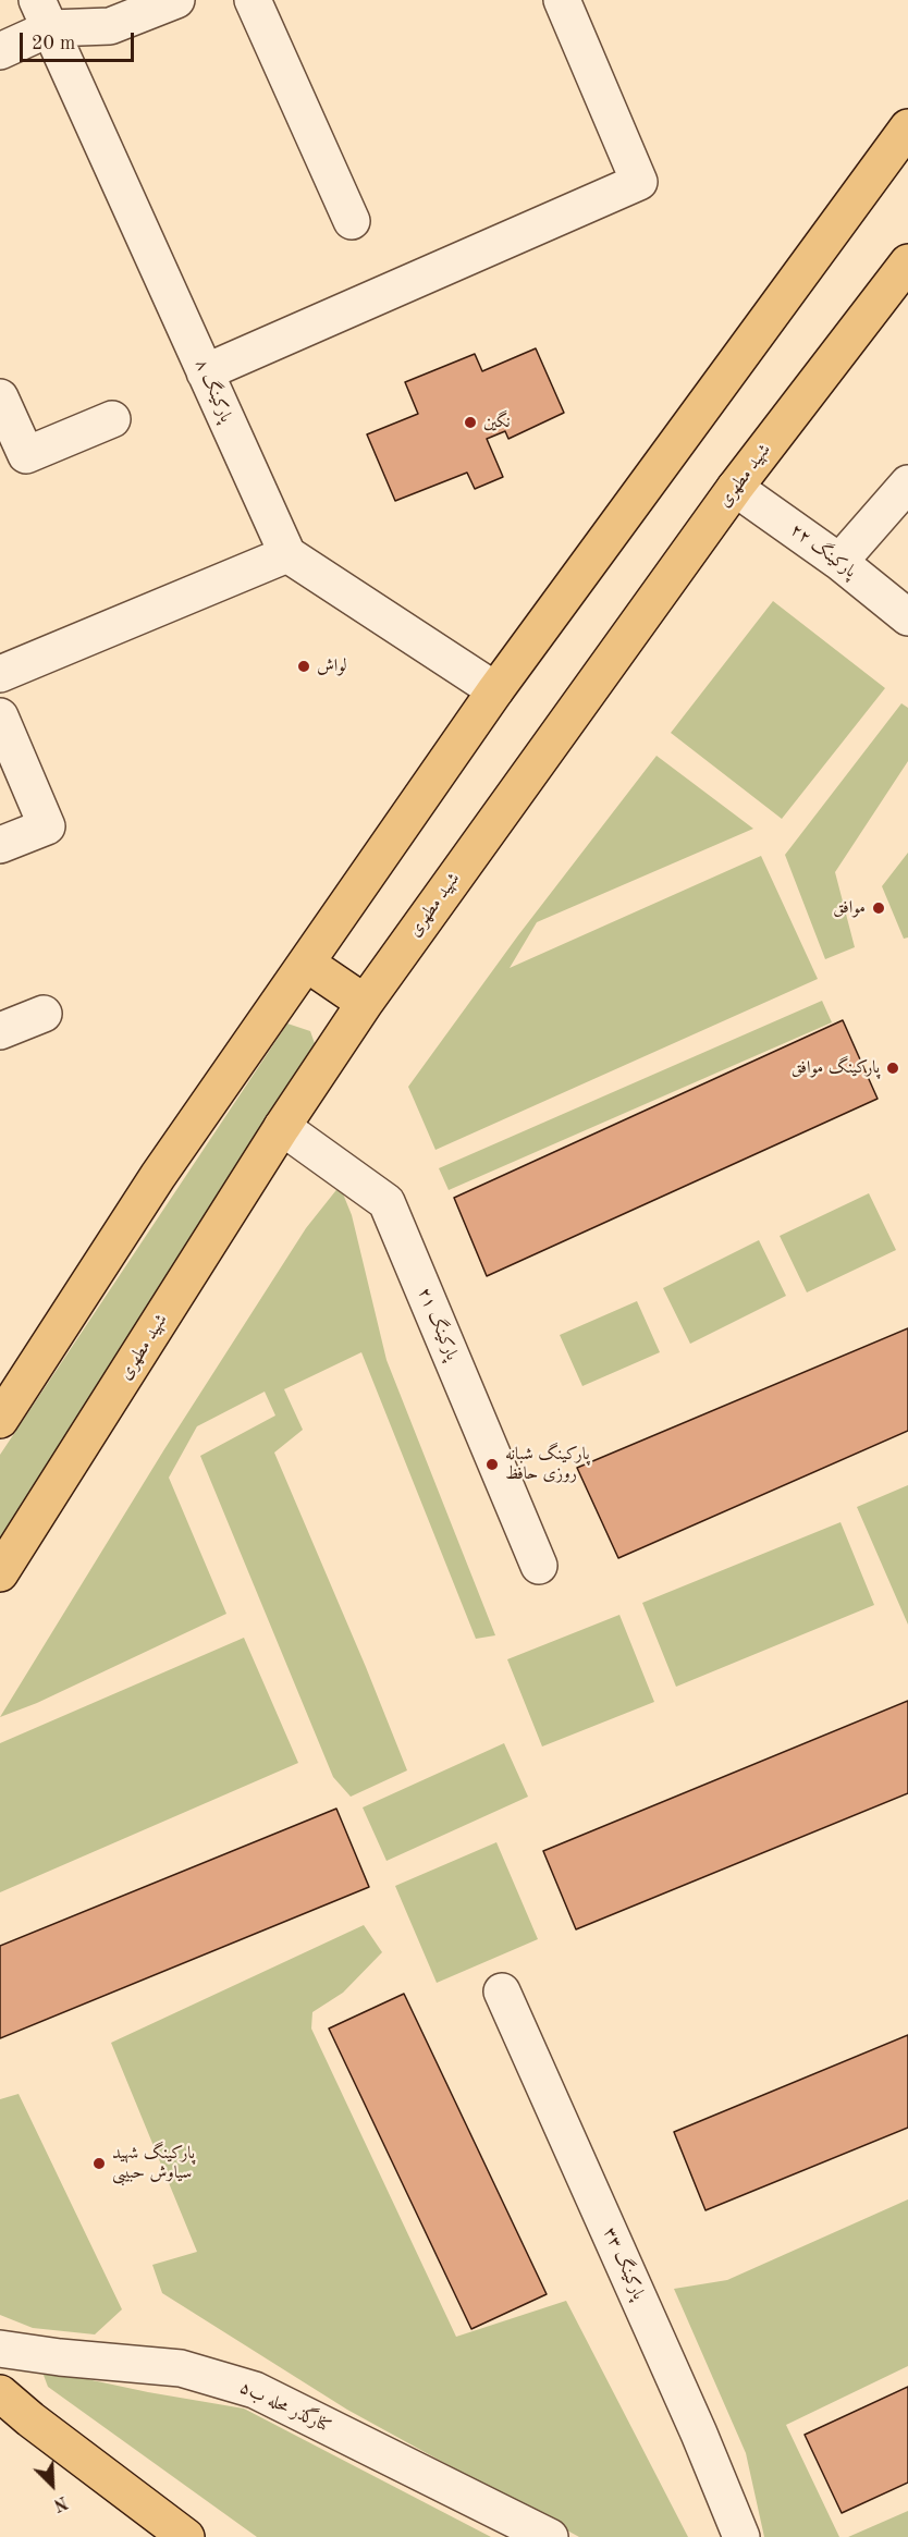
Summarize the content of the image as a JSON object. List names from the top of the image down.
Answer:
{
  "streets": {
    "main road": ["شهید مطهری"],
    "street": [
      "پارکینگ ۸",
      "پارکینگ ۲۲",
      "پارکینگ ۲۱",
      "پارکینگ ۳۳",
      "کنارگذر محله ب۵"
    ]
  },
  "crossings": [
    ["شهید مطهری", "پارکینگ ۲۲"],
    ["شهید مطهری", "پارکینگ ۲۱"]
  ],
  "places": [
    "نگین",
    "لواش",
    "موافق",
    "پارکینگ موافق",
    "پارکینگ شبانه روزی حافظ",
    "پارکینگ شهید سیاوش حبیبی"
  ],
  "scale_bar": "20 m",
  "north": "bottom right"
}
